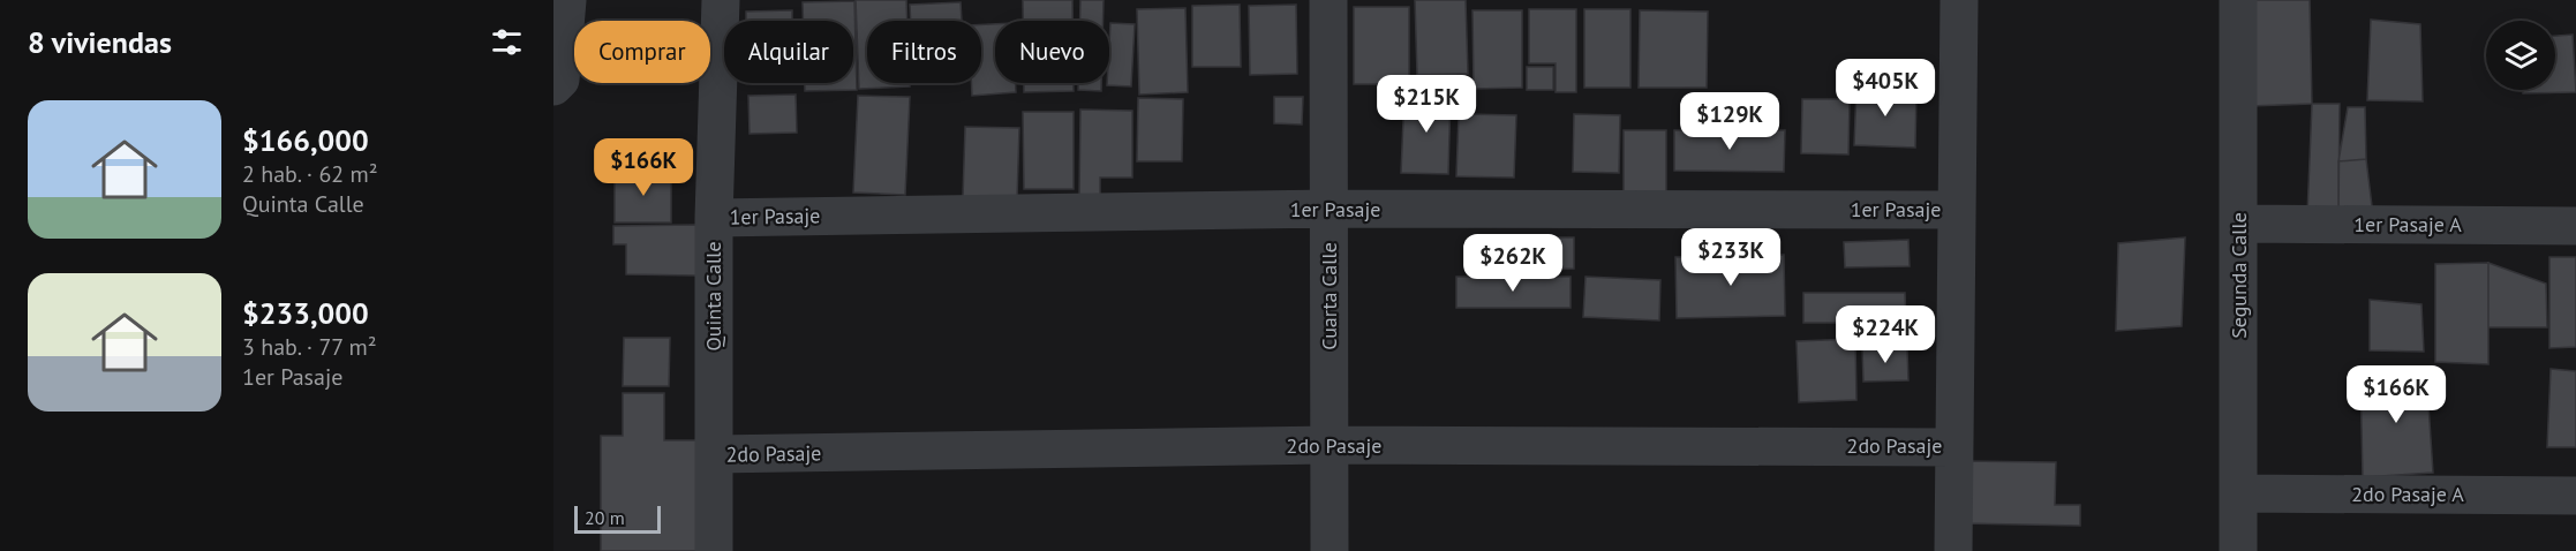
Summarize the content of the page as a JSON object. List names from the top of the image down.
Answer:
{
  "streets": {
    "street": [
      "1er Pasaje",
      "1er Pasaje A",
      "Segunda Calle",
      "Quinta Calle",
      "Cuarta Calle",
      "2do Pasaje",
      "2do Pasaje A"
    ]
  },
  "crossings": [
    ["1er Pasaje", "Quinta Calle"],
    ["1er Pasaje", "Cuarta Calle"],
    ["1er Pasaje A", "Segunda Calle"],
    ["Segunda Calle", "2do Pasaje A"],
    ["Quinta Calle", "2do Pasaje"],
    ["Cuarta Calle", "2do Pasaje"]
  ],
  "scale_bar": "20 m",
  "page": {
    "heading": "8 viviendas",
    "chip": [
      "Comprar",
      "Alquilar",
      "Filtros",
      "Nuevo"
    ],
    "price": [
      "$405K",
      "$215K",
      "$129K",
      "$166K",
      "$233K",
      "$262K",
      "$224K",
      "$166K"
    ],
    "list": [
      {
        "name": "$166,000",
        "note": "2 hab. · 62 m² · Quinta Calle"
      },
      {
        "name": "$233,000",
        "note": "3 hab. · 77 m² · 1er Pasaje"
      }
    ],
    "scale": "20 m"
  }
}
